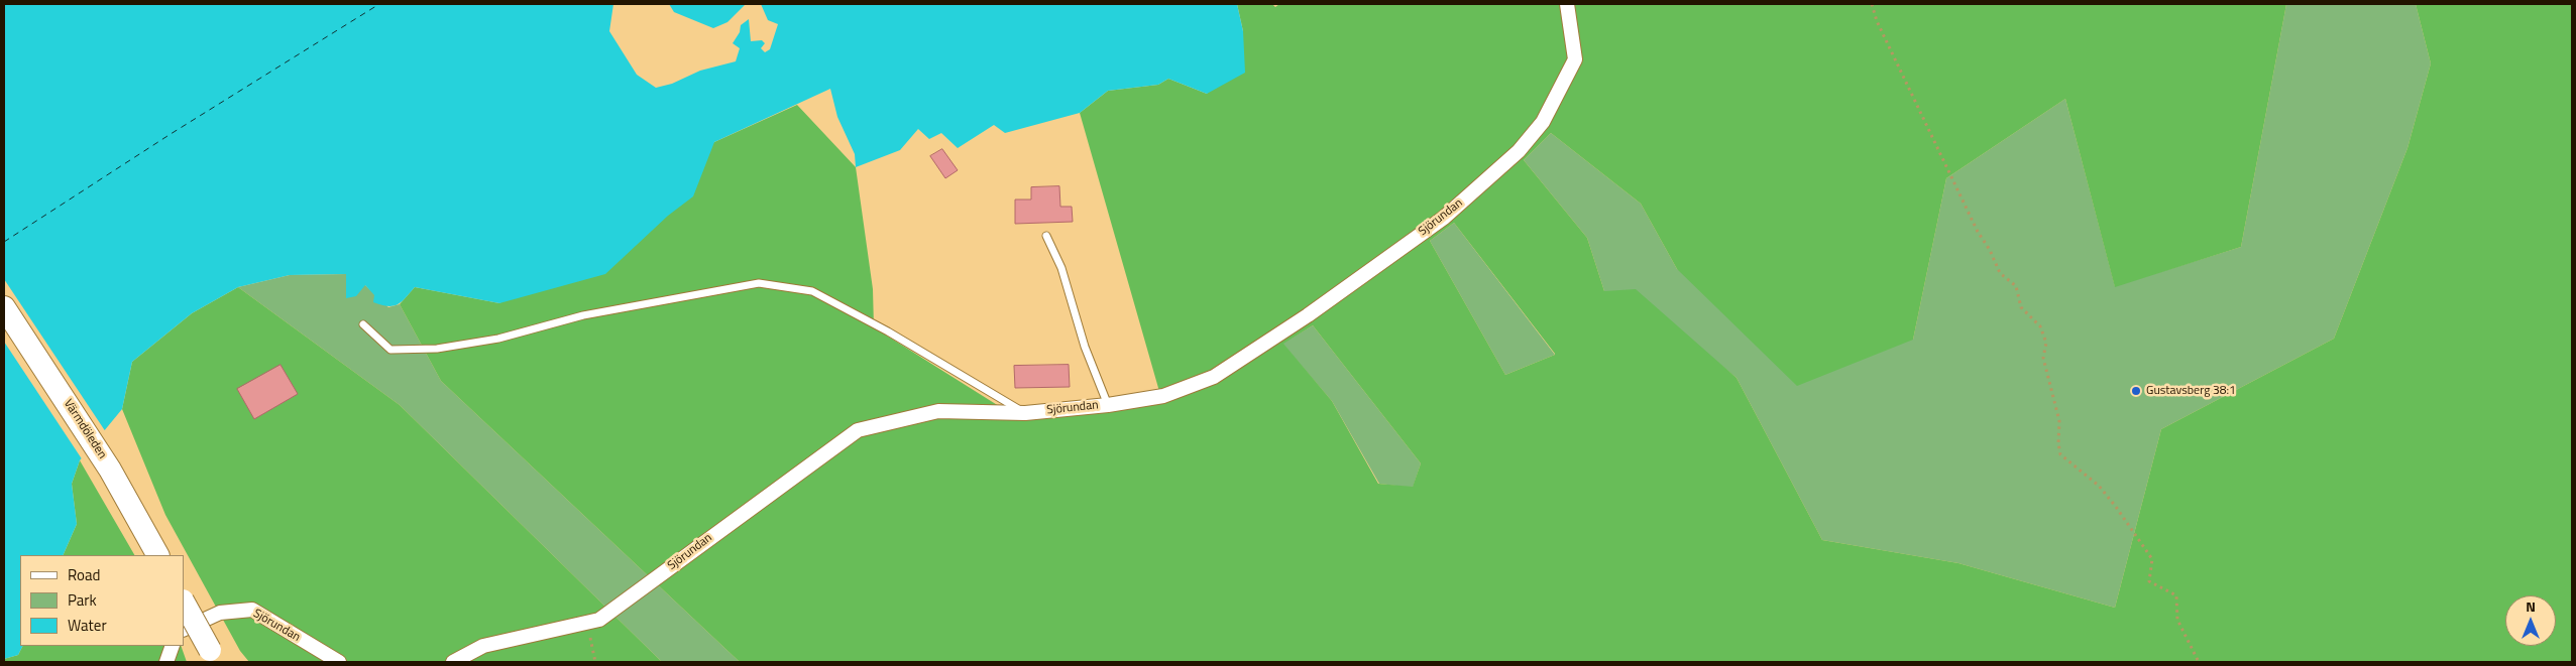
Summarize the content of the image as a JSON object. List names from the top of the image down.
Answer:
{
  "streets": {
    "main road": ["Värmdöleden"],
    "street": ["Sjörundan"]
  },
  "places": ["Gustavsberg 38:1"],
  "legend": ["Road", "Park", "Water"],
  "north": "top"
}
